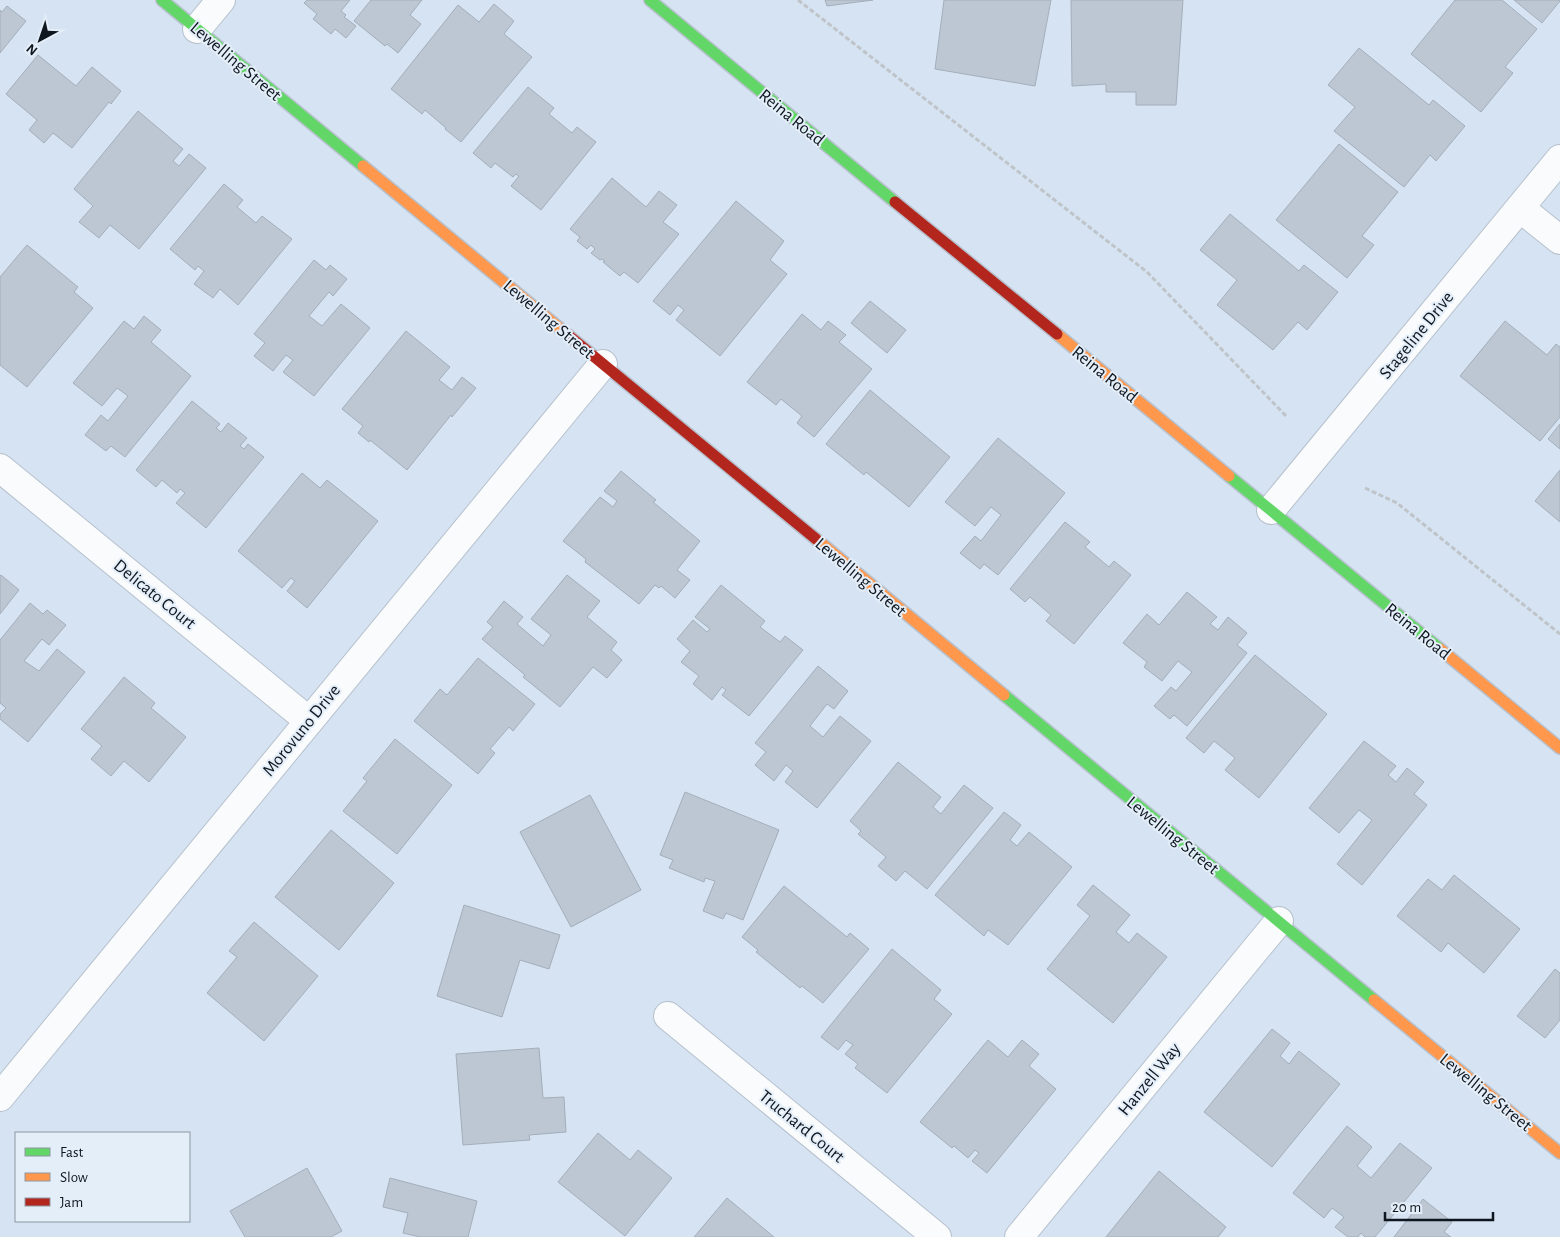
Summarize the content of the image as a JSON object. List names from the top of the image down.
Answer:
{
  "streets": {
    "street": [
      "Lewelling Street",
      "Reina Road",
      "Stageline Drive",
      "Delicato Court",
      "Morovuno Drive",
      "Hanzell Way",
      "Truchard Court"
    ]
  },
  "crossings": [
    ["Lewelling Street", "Morovuno Drive"],
    ["Lewelling Street", "Hanzell Way"],
    ["Reina Road", "Stageline Drive"],
    ["Delicato Court", "Morovuno Drive"]
  ],
  "legend": ["Fast", "Slow", "Jam"],
  "scale_bar": "20 m",
  "north": "bottom left"
}
